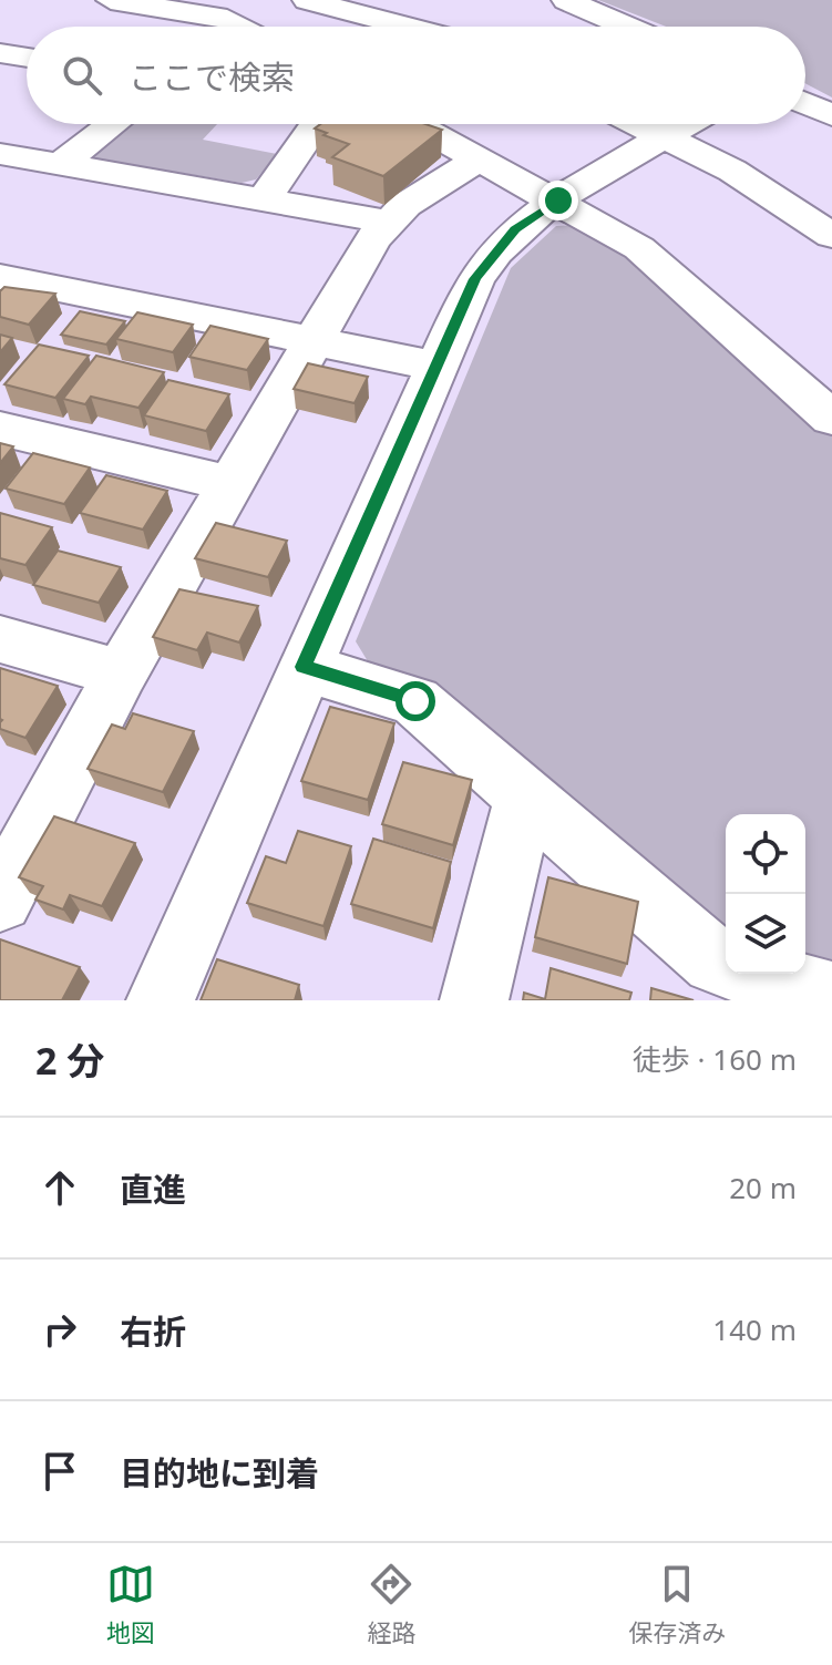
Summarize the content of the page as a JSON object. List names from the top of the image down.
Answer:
{
  "page": {
    "search": "ここで検索",
    "heading": ["2 分", "徒歩 · 160 m"],
    "list": [
      ["直進", "20 m"],
      ["右折", "140 m"],
      "目的地に到着"
    ],
    "nav": ["地図", "経路", "保存済み"]
  }
}
